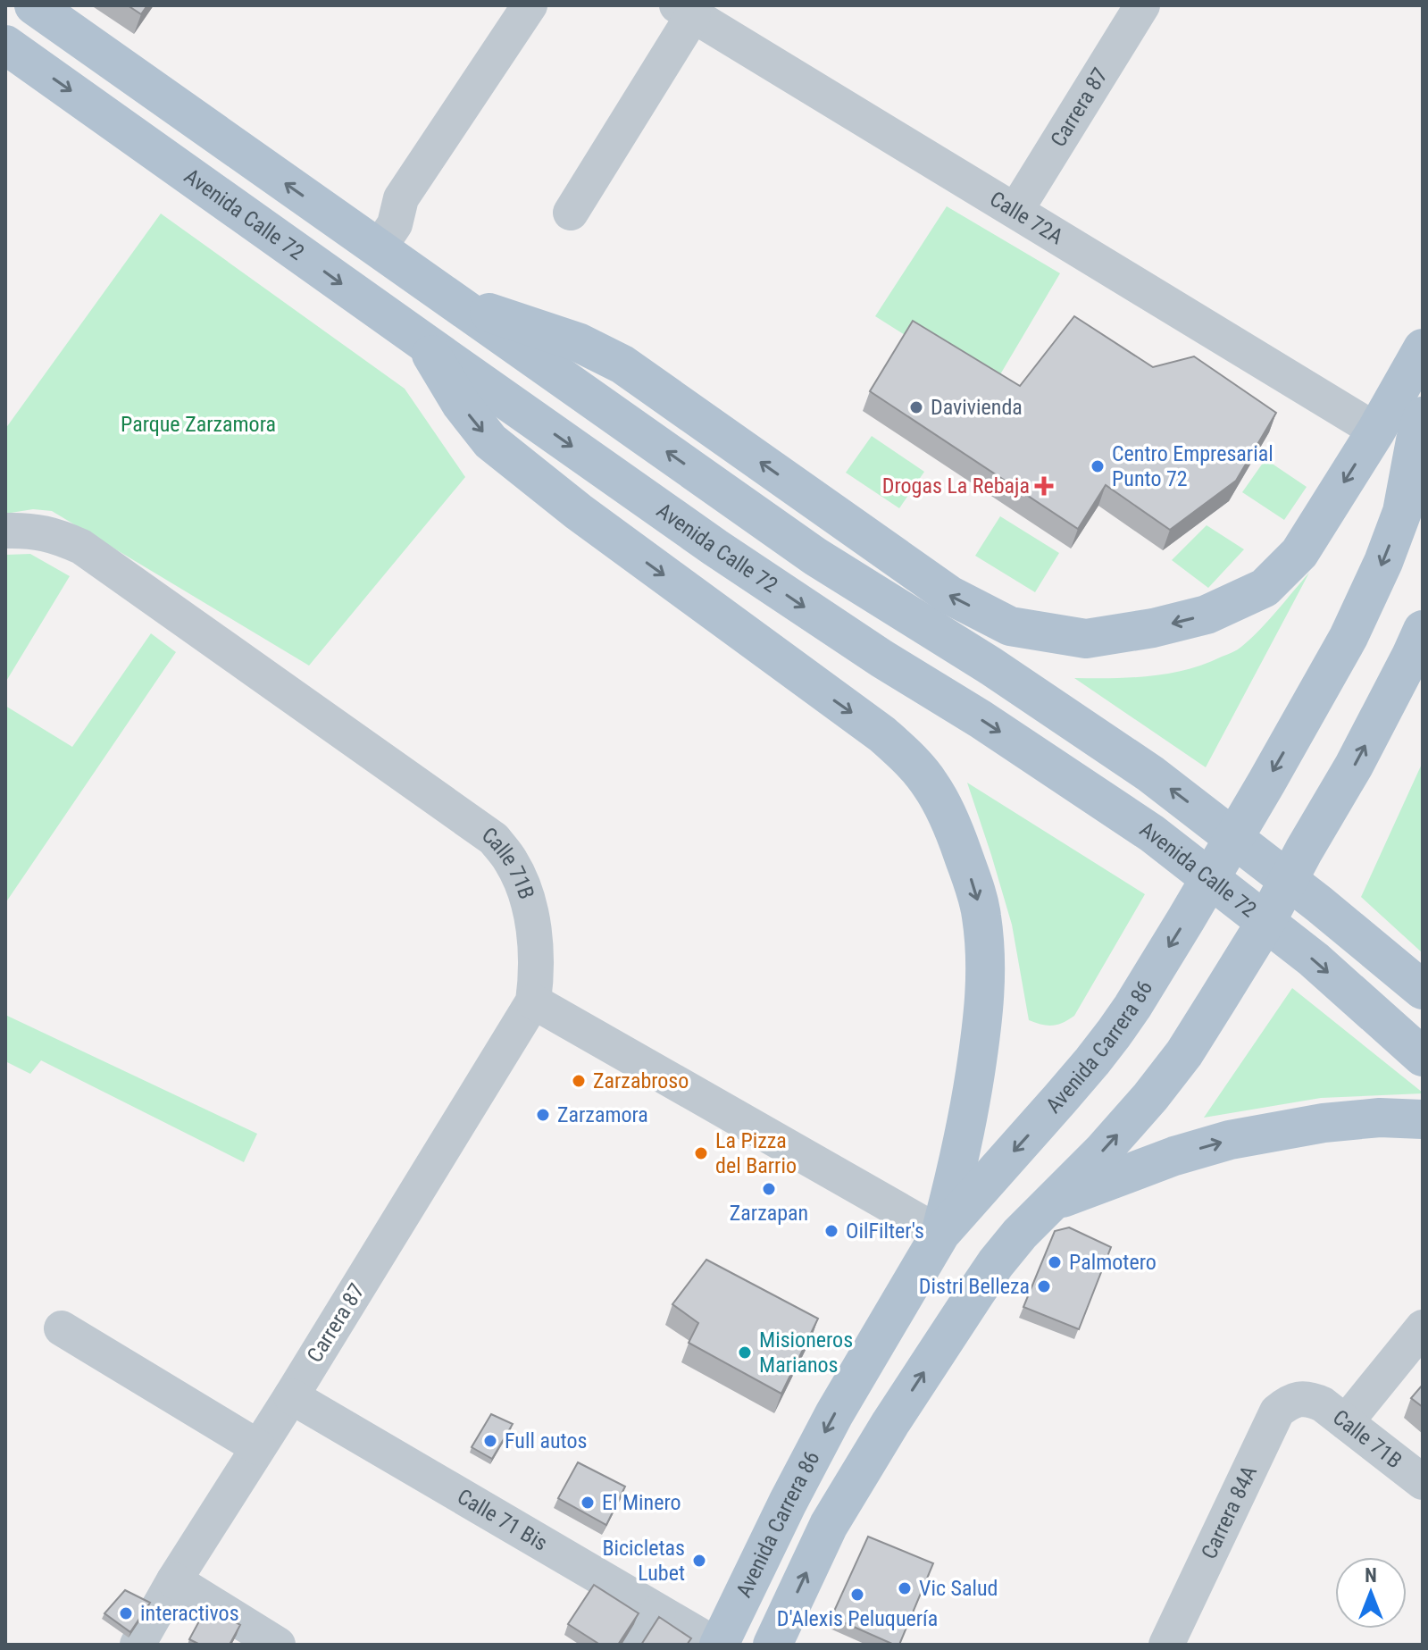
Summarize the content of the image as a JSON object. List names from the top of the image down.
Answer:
{
  "streets": {
    "main road": ["Avenida Calle 72", "Avenida Carrera 86"],
    "street": [
      "Carrera 87",
      "Calle 72A",
      "Calle 71B",
      "Carrera 84A",
      "Calle 71 Bis"
    ]
  },
  "crossings": [
    ["Carrera 87", "Calle 72A"],
    ["Carrera 87", "Calle 71B"],
    ["Carrera 87", "Calle 71 Bis"],
    ["Avenida Calle 72", "Avenida Carrera 86"],
    ["Calle 71B", "Carrera 84A"],
    ["Avenida Carrera 86", "Calle 71 Bis"]
  ],
  "parks": ["Parque Zarzamora"],
  "places": {
    "other": [
      "Davivienda",
      "Centro Empresarial Punto 72",
      "Zarzabroso",
      "Zarzamora",
      "La Pizza del Barrio",
      "Zarzapan",
      "OilFilter's",
      "Palmotero",
      "Distri Belleza",
      "Misioneros Marianos",
      "Full autos",
      "El Minero",
      "Bicicletas Lubet",
      "Vic Salud",
      "D'Alexis Peluquería",
      "interactivos"
    ],
    "health": ["Drogas La Rebaja"]
  },
  "north": "top"
}
